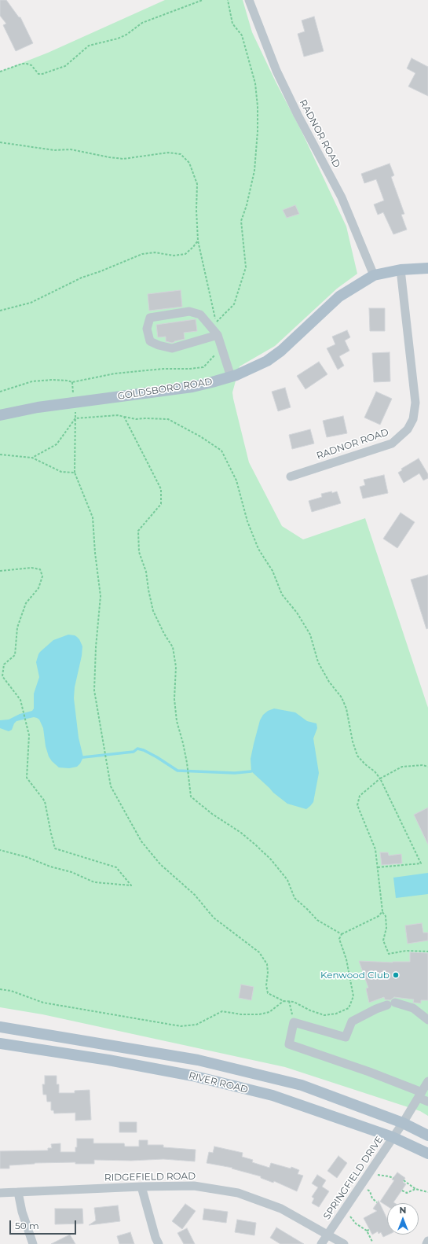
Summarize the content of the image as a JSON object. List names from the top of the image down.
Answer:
{
  "streets": {
    "main road": ["GOLDSBORO ROAD", "RIVER ROAD"],
    "street": ["RADNOR ROAD", "RIDGEFIELD ROAD", "SPRINGFIELD DRIVE"]
  },
  "crossings": [
    ["RADNOR ROAD", "GOLDSBORO ROAD"],
    ["RIVER ROAD", "SPRINGFIELD DRIVE"],
    ["RIDGEFIELD ROAD", "SPRINGFIELD DRIVE"]
  ],
  "places": ["Kenwood Club"],
  "scale_bar": "50 m",
  "north": "top"
}
